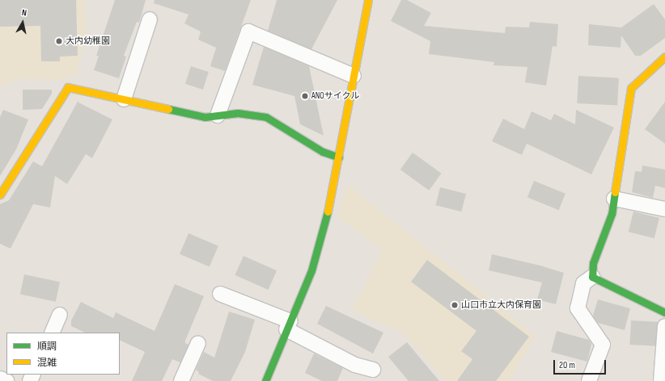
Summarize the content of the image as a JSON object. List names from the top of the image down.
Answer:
{
  "places": ["大内幼稚園", "ANOサイクル", "山口市立大内保育園"],
  "legend": ["順調", "混雑"],
  "scale_bar": "20 m",
  "north": "top"
}
